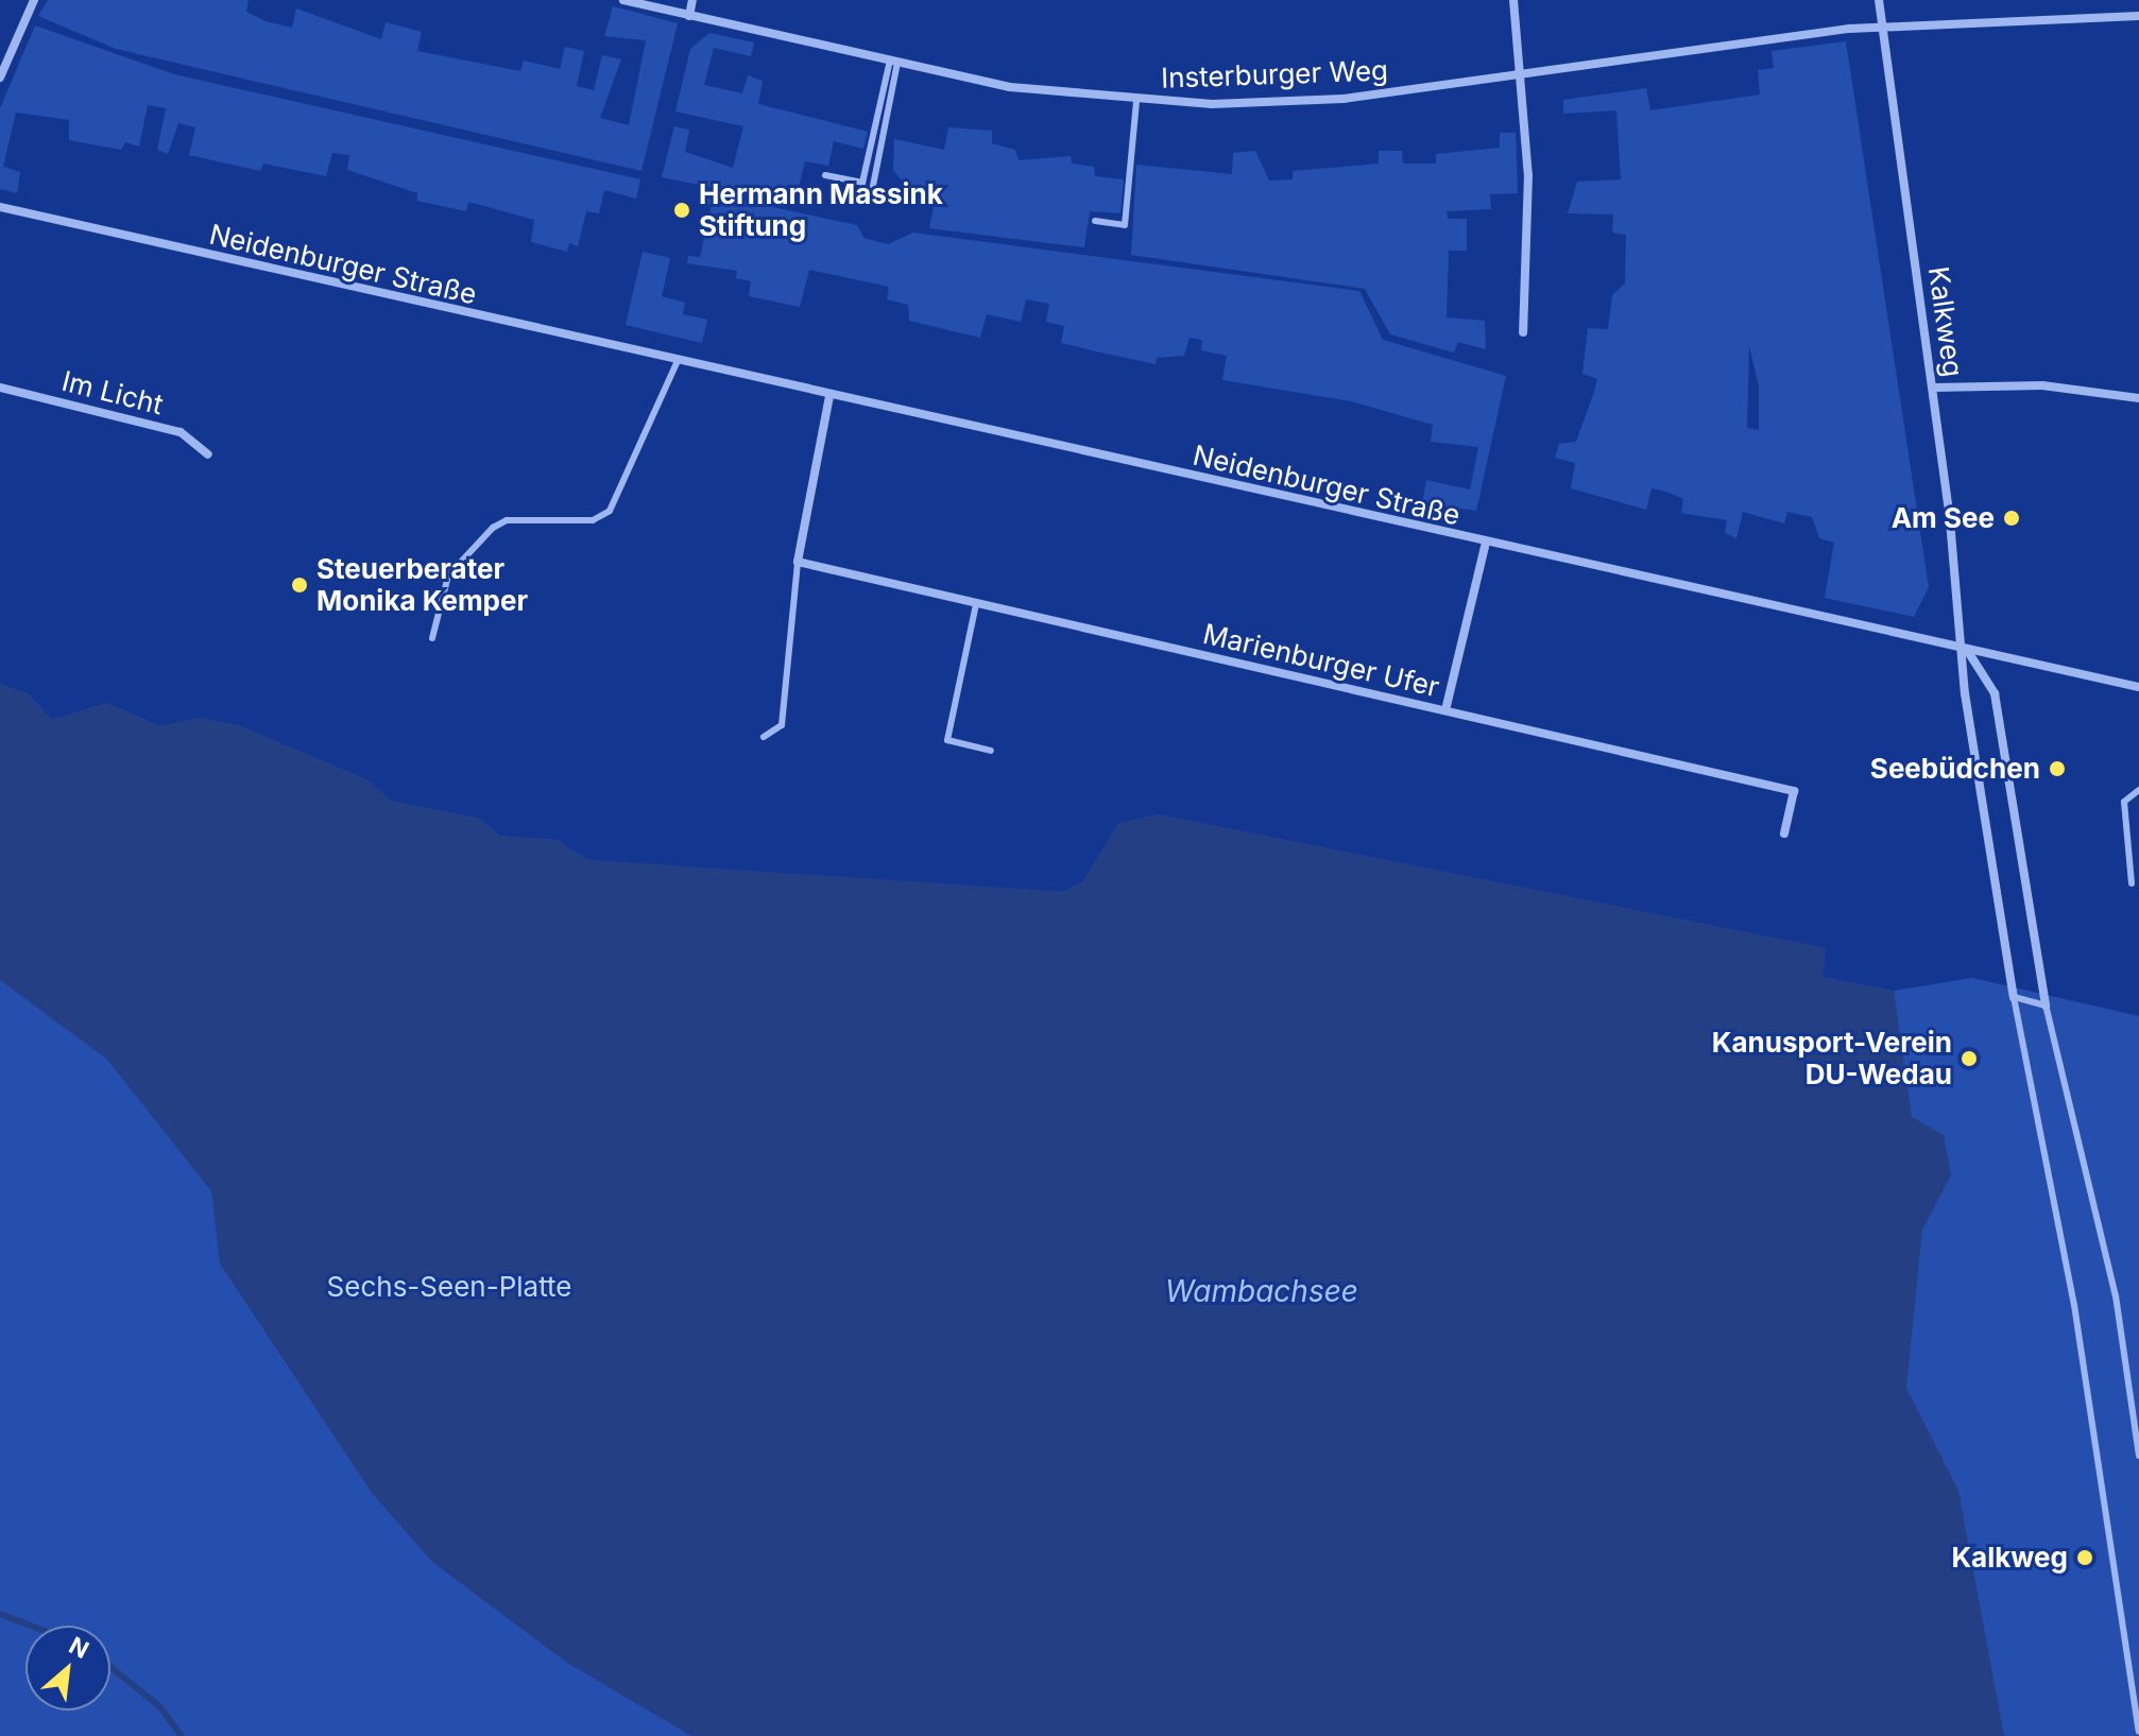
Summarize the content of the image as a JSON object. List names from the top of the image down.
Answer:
{
  "streets": {
    "street": [
      "Insterburger Weg",
      "Neidenburger Straße",
      "Kalkweg",
      "Im Licht",
      "Marienburger Ufer"
    ]
  },
  "crossings": [
    ["Insterburger Weg", "Kalkweg"],
    ["Neidenburger Straße", "Kalkweg"]
  ],
  "water": ["Wambachsee"],
  "parks": ["Sechs-Seen-Platte"],
  "places": [
    "Hermann Massink Stiftung",
    "Am See",
    "Steuerberater Monika Kemper",
    "Seebüdchen",
    "Kanusport-Verein DU-Wedau",
    "Kalkweg"
  ],
  "north": "top right"
}
